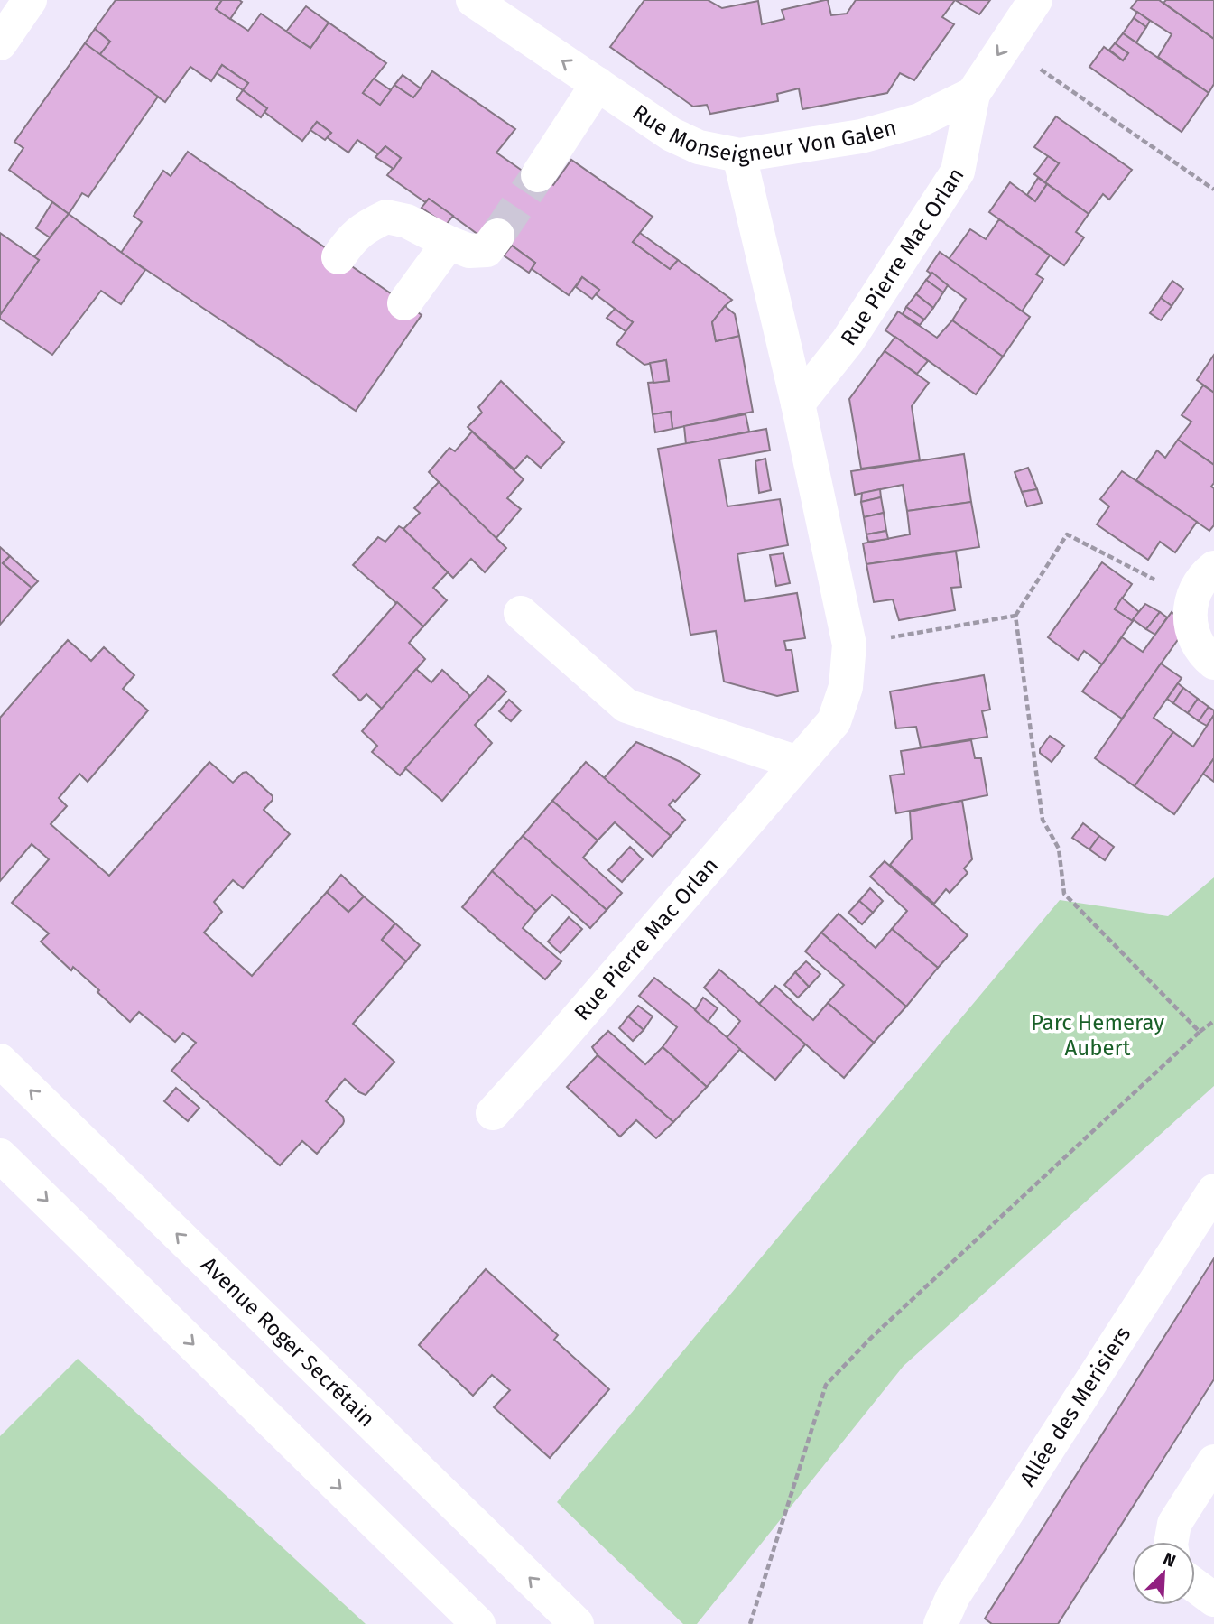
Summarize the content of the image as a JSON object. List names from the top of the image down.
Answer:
{
  "streets": {
    "street": [
      "Rue Monseigneur Von Galen",
      "Rue Pierre Mac Orlan",
      "Avenue Roger Secrétain",
      "Allée des Merisiers"
    ]
  },
  "crossings": [
    ["Rue Monseigneur Von Galen", "Rue Pierre Mac Orlan"]
  ],
  "parks": ["Parc Hemeray Aubert"],
  "north": "top right"
}
